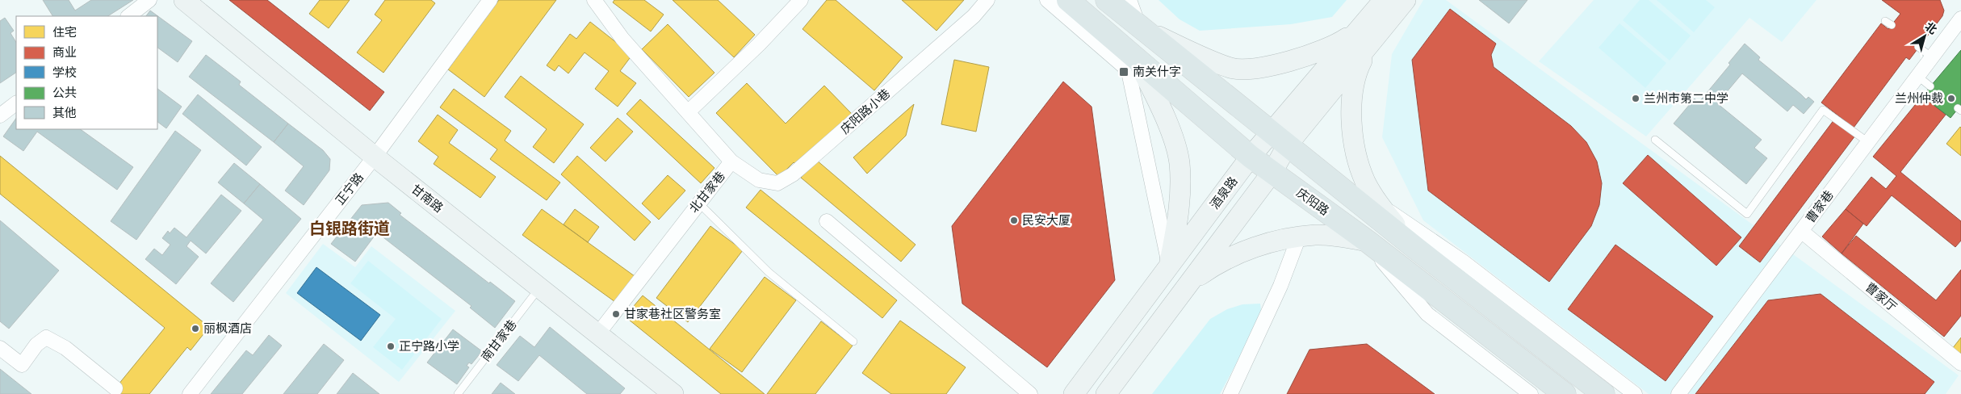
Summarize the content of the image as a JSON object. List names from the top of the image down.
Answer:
{
  "streets": {
    "main road": ["酒泉路", "甘南路", "庆阳路"],
    "street": [
      "庆阳路小巷",
      "正宁路",
      "北甘家巷",
      "曹家巷",
      "曹家厅"
    ],
    "lane": ["南甘家巷"]
  },
  "crossings": [
    ["庆阳路小巷", "北甘家巷"],
    ["正宁路", "甘南路"],
    ["北甘家巷", "甘南路"],
    ["酒泉路", "庆阳路"],
    ["甘南路", "南甘家巷"],
    ["曹家巷", "曹家厅"]
  ],
  "districts": ["白银路街道"],
  "places": {
    "transit": ["南关什字"],
    "other": [
      "兰州市第二中学",
      "兰州仲裁",
      "民安大厦",
      "甘家巷社区警务室",
      "丽枫酒店",
      "正宁路小学"
    ]
  },
  "legend": [
    "住宅",
    "商业",
    "学校",
    "公共",
    "其他"
  ],
  "north": "top right"
}
